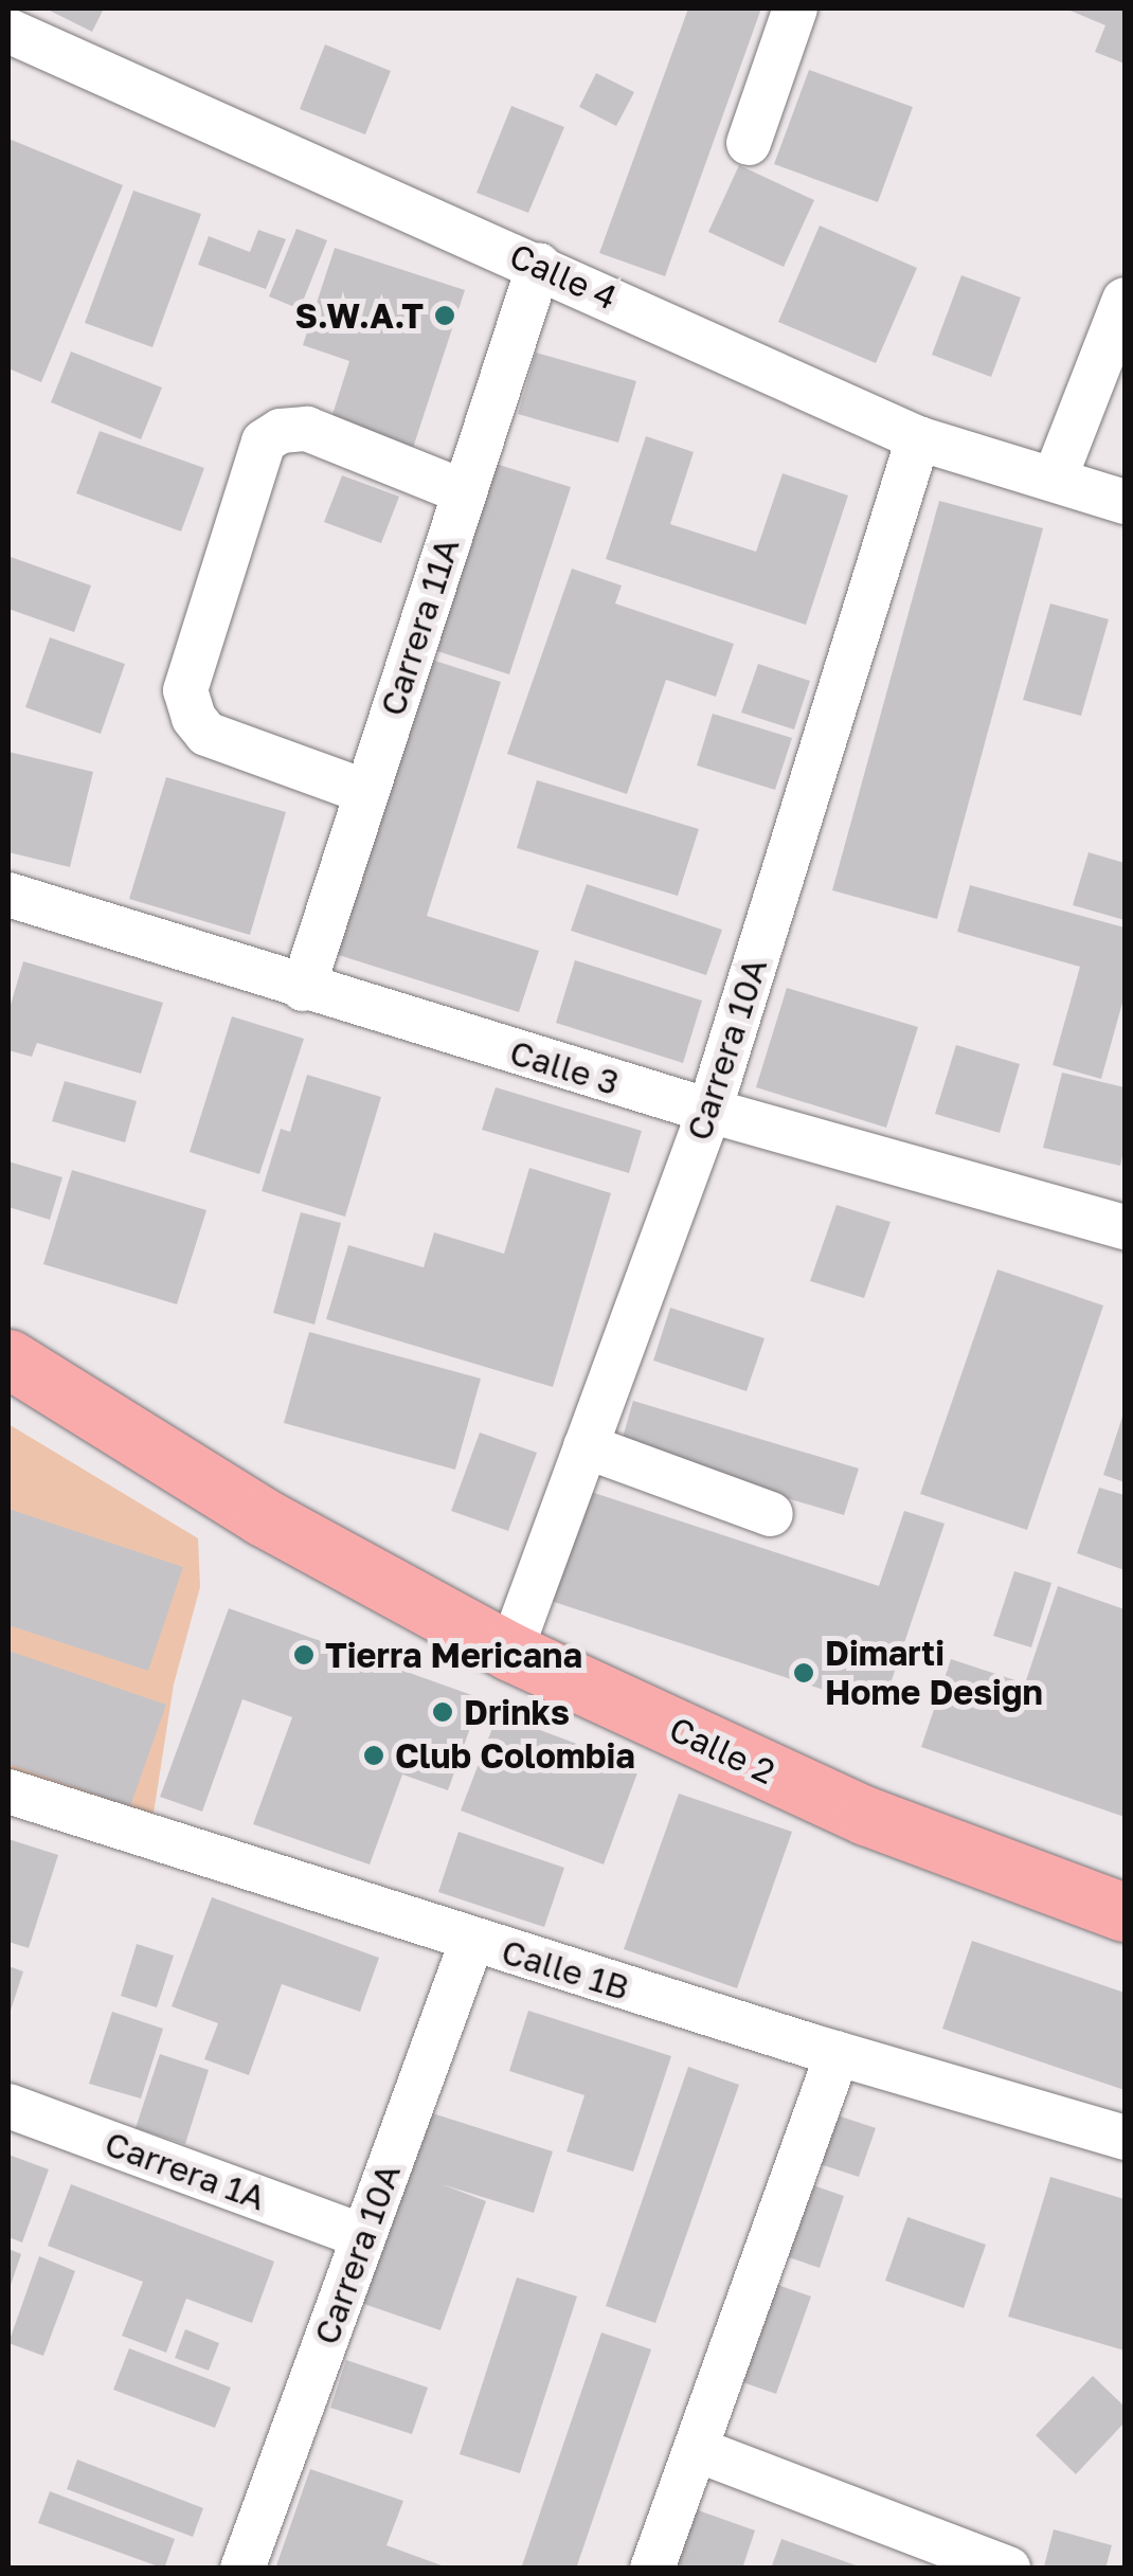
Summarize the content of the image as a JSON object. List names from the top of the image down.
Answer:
{
  "streets": {
    "main road": ["Calle 2"],
    "street": [
      "Calle 4",
      "Carrera 11A",
      "Carrera 10A",
      "Calle 3",
      "Calle 1B",
      "Carrera 1A"
    ]
  },
  "crossings": [
    ["Calle 4", "Carrera 11A"],
    ["Calle 4", "Carrera 10A"],
    ["Carrera 11A", "Calle 3"],
    ["Carrera 10A", "Calle 3"],
    ["Carrera 10A", "Calle 2"],
    ["Carrera 10A", "Calle 1B"],
    ["Carrera 10A", "Carrera 1A"]
  ],
  "places": [
    "S.W.A.T",
    "Tierra Mericana",
    "Dimarti Home Design",
    "Drinks",
    "Club Colombia"
  ]
}
